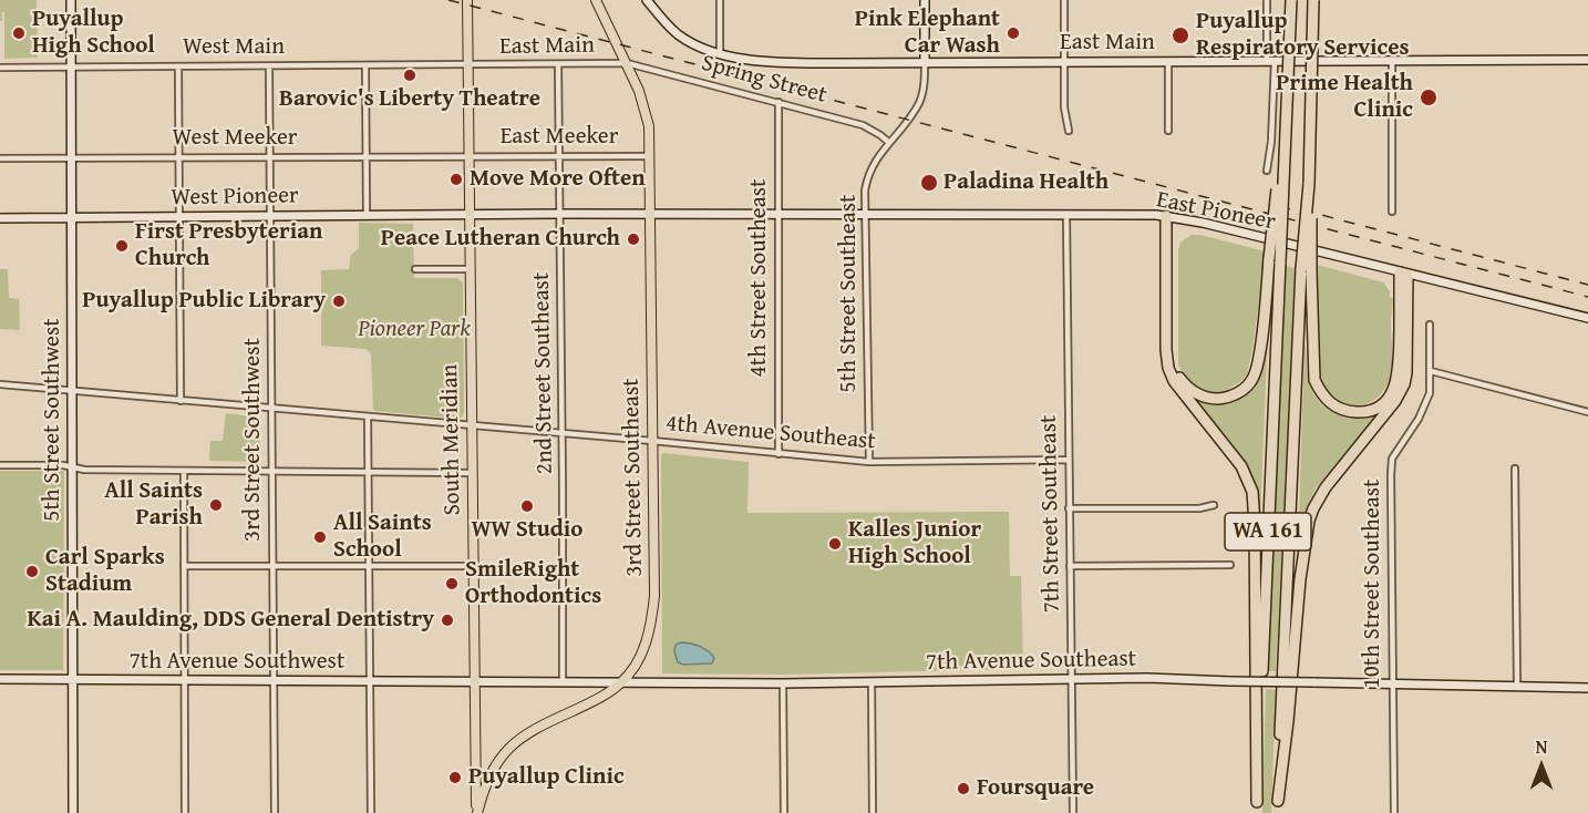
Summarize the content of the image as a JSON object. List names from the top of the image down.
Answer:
{
  "streets": {
    "highway": ["WA 161"],
    "main road": [
      "East Main",
      "West Pioneer",
      "East Pioneer",
      "5th Street Southwest",
      "South Meridian",
      "3rd Street Southeast",
      "7th Avenue Southeast",
      "7th Avenue Southwest"
    ],
    "street": [
      "West Main",
      "Spring Street",
      "East Meeker",
      "West Meeker",
      "4th Street Southeast",
      "5th Street Southeast",
      "2nd Street Southeast",
      "4th Avenue Southeast",
      "3rd Street Southwest",
      "7th Street Southeast",
      "10th Street Southeast"
    ]
  },
  "crossings": [
    ["East Main", "West Main"],
    ["East Main", "Spring Street"],
    ["East Main", "5th Street Southeast"],
    ["East Main", "2nd Street Southeast"],
    ["East Main", "South Meridian"],
    ["East Main", "3rd Street Southeast"],
    ["West Main", "5th Street Southwest"],
    ["West Main", "3rd Street Southwest"],
    ["West Main", "South Meridian"],
    ["Spring Street", "4th Street Southeast"],
    ["Spring Street", "5th Street Southeast"],
    ["Spring Street", "3rd Street Southeast"],
    ["East Meeker", "West Meeker"],
    ["East Meeker", "2nd Street Southeast"],
    ["East Meeker", "South Meridian"],
    ["East Meeker", "3rd Street Southeast"],
    ["West Meeker", "5th Street Southwest"],
    ["West Meeker", "3rd Street Southwest"],
    ["West Meeker", "South Meridian"],
    ["West Pioneer", "East Pioneer"],
    ["West Pioneer", "5th Street Southwest"],
    ["West Pioneer", "3rd Street Southwest"],
    ["West Pioneer", "South Meridian"],
    ["East Pioneer", "4th Street Southeast"],
    ["East Pioneer", "5th Street Southeast"],
    ["East Pioneer", "2nd Street Southeast"],
    ["East Pioneer", "South Meridian"],
    ["East Pioneer", "3rd Street Southeast"],
    ["East Pioneer", "7th Street Southeast"],
    ["4th Street Southeast", "4th Avenue Southeast"],
    ["5th Street Southeast", "4th Avenue Southeast"],
    ["2nd Street Southeast", "4th Avenue Southeast"],
    ["2nd Street Southeast", "7th Avenue Southeast"],
    ["5th Street Southwest", "4th Avenue Southeast"],
    ["5th Street Southwest", "7th Avenue Southwest"],
    ["4th Avenue Southeast", "3rd Street Southwest"],
    ["4th Avenue Southeast", "South Meridian"],
    ["4th Avenue Southeast", "3rd Street Southeast"],
    ["4th Avenue Southeast", "7th Street Southeast"],
    ["3rd Street Southwest", "7th Avenue Southwest"],
    ["South Meridian", "3rd Street Southeast"],
    ["South Meridian", "7th Avenue Southeast"],
    ["South Meridian", "7th Avenue Southwest"],
    ["3rd Street Southeast", "7th Avenue Southeast"],
    ["7th Street Southeast", "7th Avenue Southeast"],
    ["10th Street Southeast", "7th Avenue Southeast"],
    ["7th Avenue Southeast", "7th Avenue Southwest"]
  ],
  "parks": ["Pioneer Park"],
  "places": [
    "Puyallup High School",
    "Pink Elephant Car Wash",
    "Puyallup Respiratory Services",
    "Barovic's Liberty Theatre",
    "Prime Health Clinic",
    "Move More Often",
    "Paladina Health",
    "Peace Lutheran Church",
    "First Presbyterian Church",
    "Puyallup Public Library",
    "All Saints Parish",
    "WW Studio",
    "All Saints School",
    "Kalles Junior High School",
    "Carl Sparks Stadium",
    "SmileRight Orthodontics",
    "Kai A. Maulding, DDS General Dentistry",
    "Puyallup Clinic",
    "Foursquare"
  ],
  "north": "top"
}
